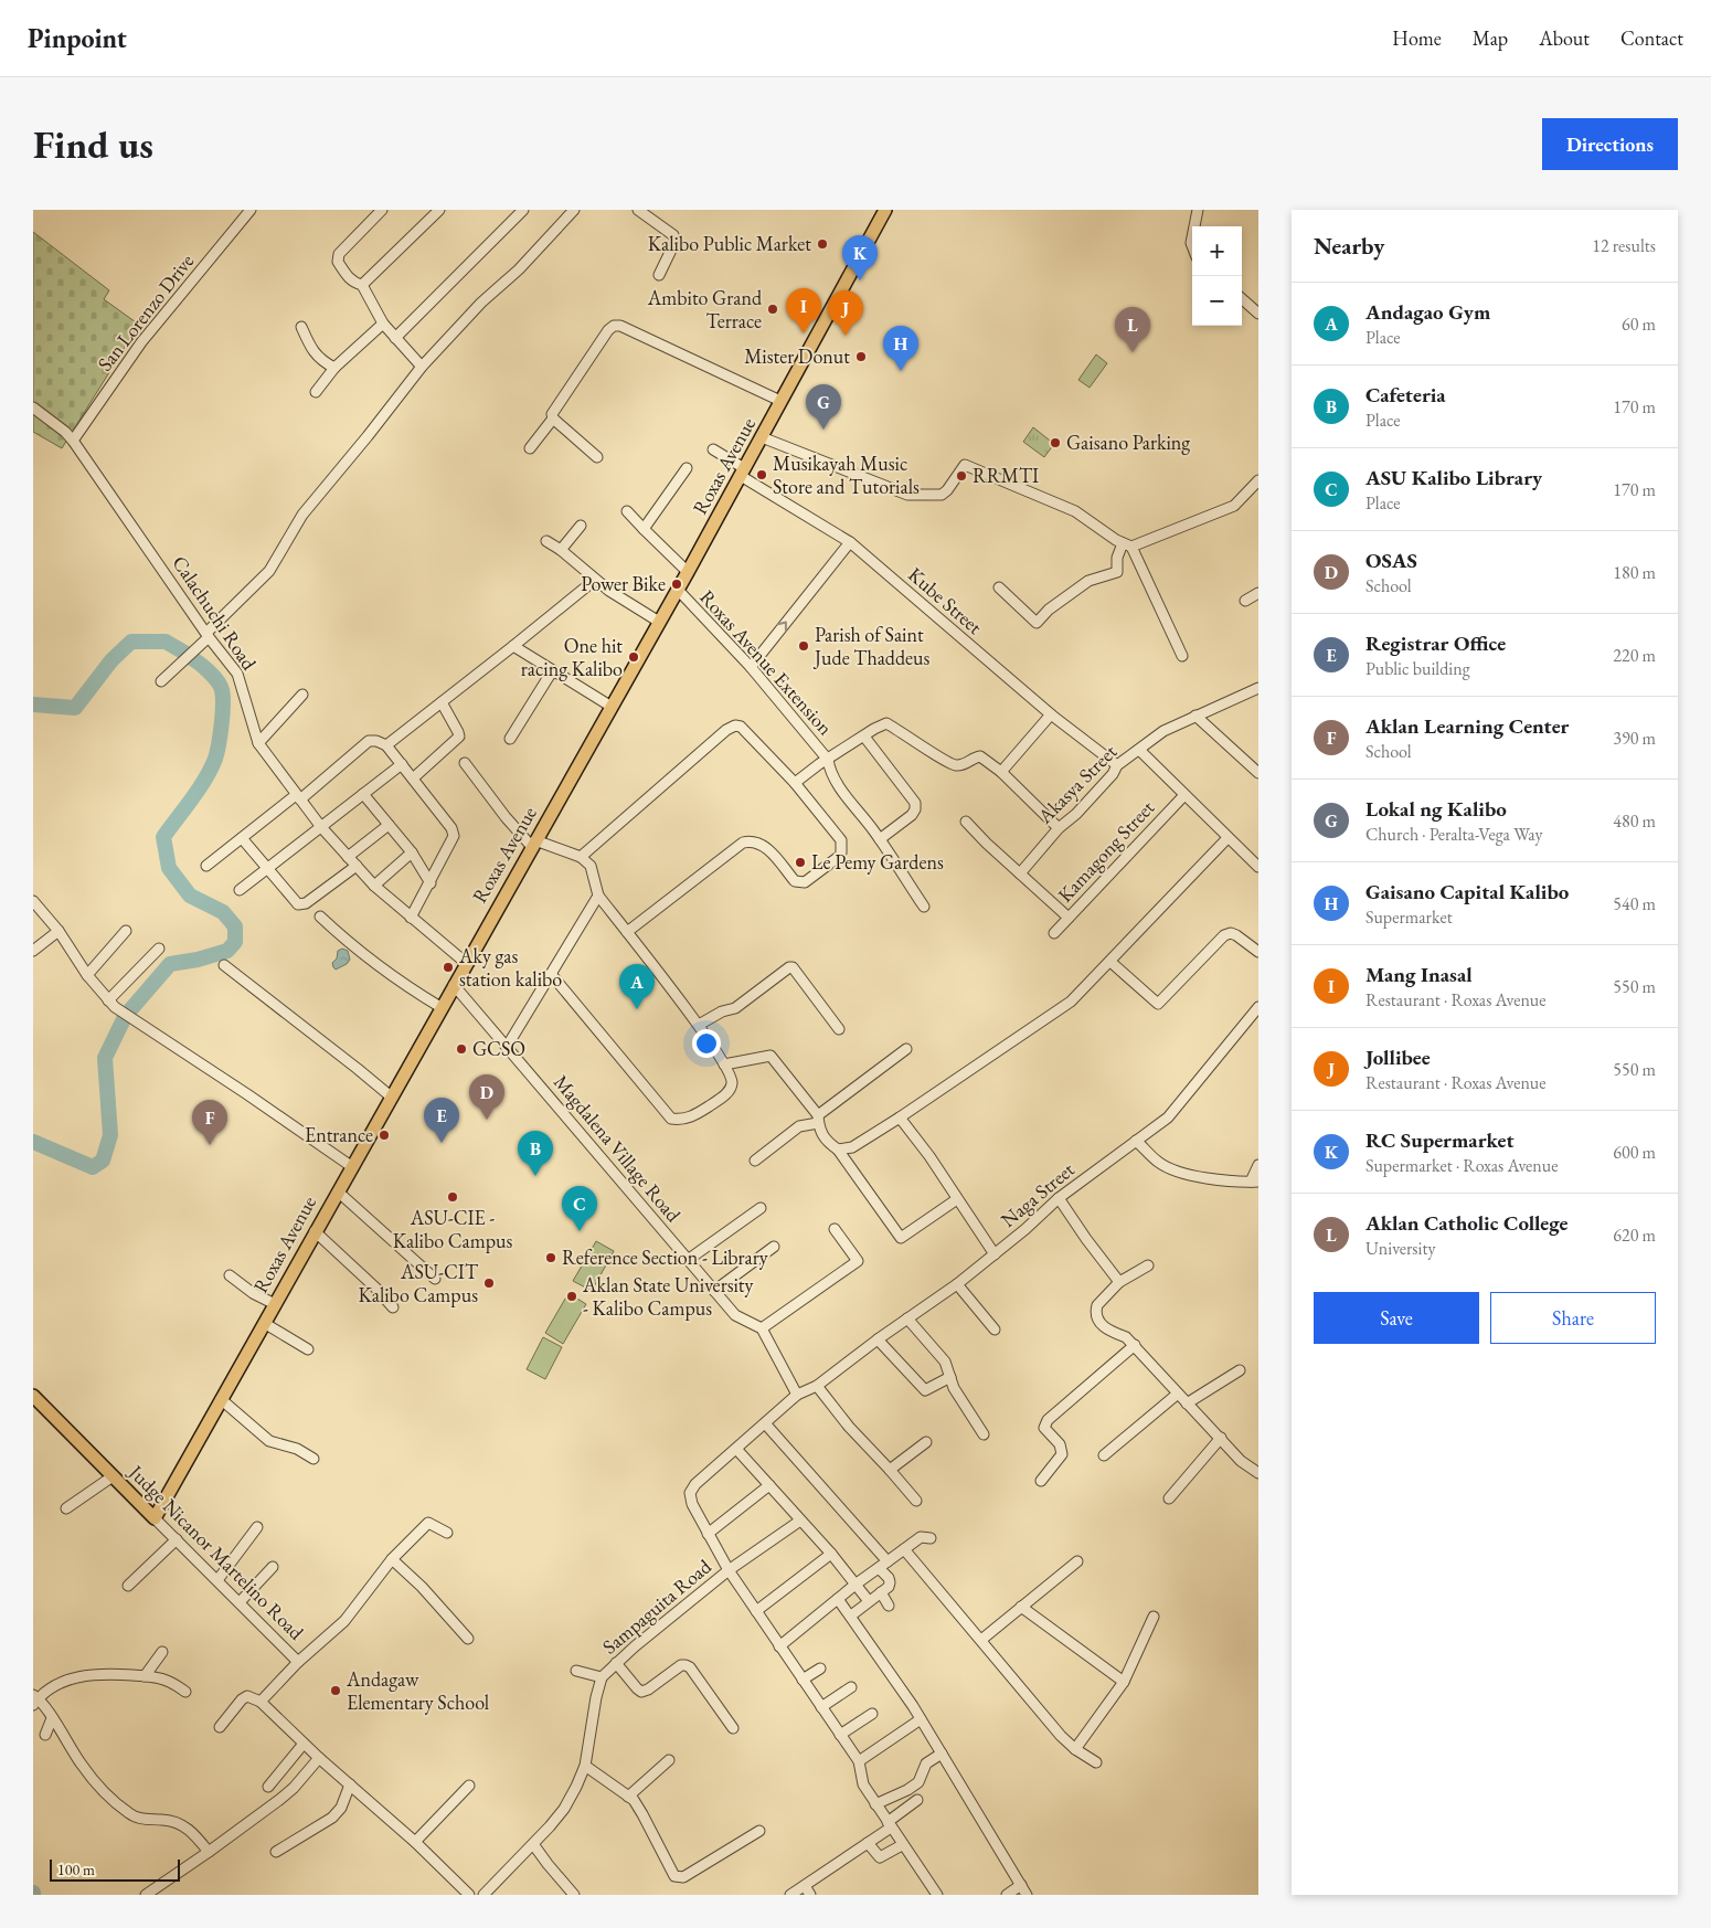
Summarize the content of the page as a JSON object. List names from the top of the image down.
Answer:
{
  "streets": {
    "main road": ["Roxas Avenue", "Judge Nicanor Martelino Road"],
    "street": [
      "San Lorenzo Drive",
      "Kube Street",
      "Calachuchi Road",
      "Roxas Avenue Extension",
      "Akasya Street",
      "Kamagong Street",
      "Magdalena Village Road",
      "Naga Street",
      "Sampaguita Road"
    ]
  },
  "crossings": [
    ["San Lorenzo Drive", "Calachuchi Road"],
    ["Roxas Avenue", "Kube Street"],
    ["Roxas Avenue", "Calachuchi Road"],
    ["Roxas Avenue", "Roxas Avenue Extension"],
    ["Roxas Avenue", "Magdalena Village Road"],
    ["Roxas Avenue", "Judge Nicanor Martelino Road"],
    ["Kube Street", "Akasya Street"]
  ],
  "places": [
    "Kalibo Public Market",
    "Ambito Grand Terrace",
    "Mister Donut",
    "Gaisano Parking",
    "Musikayah Music Store and Tutorials",
    "RRMTI",
    "Power Bike",
    "Parish of Saint Jude Thaddeus",
    "One hit racing Kalibo",
    "Le Pemy Gardens",
    "Aky gas station kalibo",
    "GCSO",
    "Entrance",
    "ASU-CIE - Kalibo Campus",
    "Reference Section - Library",
    "ASU-CIT Kalibo Campus",
    "Aklan State University - Kalibo Campus",
    "Andagaw Elementary School"
  ],
  "scale_bar": "100 m",
  "page": {
    "header": "Pinpoint",
    "nav": [
      "Home",
      "Map",
      "About",
      "Contact"
    ],
    "buttons": [
      "Directions",
      ["Save", "Share"]
    ],
    "title": "Find us",
    "heading": ["Nearby", "12 results"],
    "map_buttons": ["+", "−"],
    "pins": [
      "K",
      "I",
      "J",
      "L",
      "H",
      "G",
      "A",
      "D",
      "E",
      "F",
      "B",
      "C"
    ],
    "list": [
      {
        "mark": "A",
        "name": "Andagao Gym",
        "note": "Place",
        "value": "60 m"
      },
      {
        "mark": "B",
        "name": "Cafeteria",
        "note": "Place",
        "value": "170 m"
      },
      {
        "mark": "C",
        "name": "ASU Kalibo Library",
        "note": "Place",
        "value": "170 m"
      },
      {
        "mark": "D",
        "name": "OSAS",
        "note": "School",
        "value": "180 m"
      },
      {
        "mark": "E",
        "name": "Registrar Office",
        "note": "Public building",
        "value": "220 m"
      },
      {
        "mark": "F",
        "name": "Aklan Learning Center",
        "note": "School",
        "value": "390 m"
      },
      {
        "mark": "G",
        "name": "Lokal ng Kalibo",
        "note": "Church · Peralta-Vega Way",
        "value": "480 m"
      },
      {
        "mark": "H",
        "name": "Gaisano Capital Kalibo",
        "note": "Supermarket",
        "value": "540 m"
      },
      {
        "mark": "I",
        "name": "Mang Inasal",
        "note": "Restaurant · Roxas Avenue",
        "value": "550 m"
      },
      {
        "mark": "J",
        "name": "Jollibee",
        "note": "Restaurant · Roxas Avenue",
        "value": "550 m"
      },
      {
        "mark": "K",
        "name": "RC Supermarket",
        "note": "Supermarket · Roxas Avenue",
        "value": "600 m"
      },
      {
        "mark": "L",
        "name": "Aklan Catholic College",
        "note": "University",
        "value": "620 m"
      }
    ],
    "scale": "100 m"
  }
}
